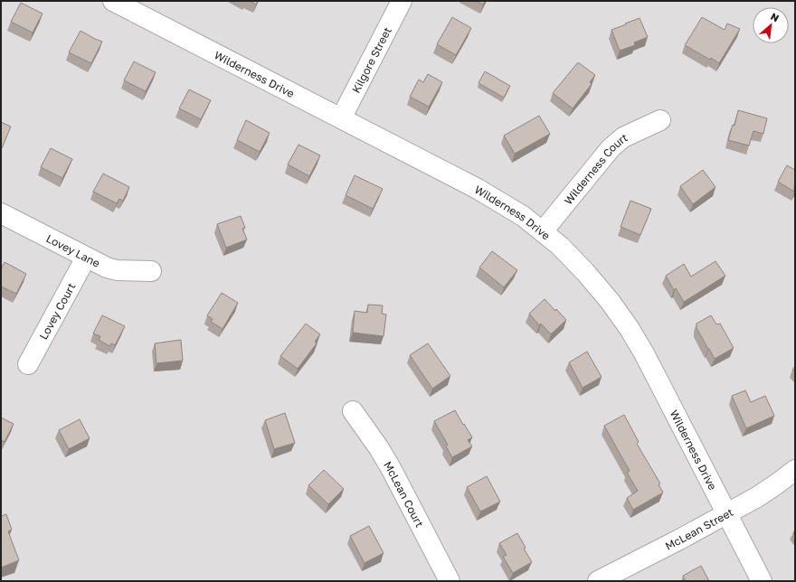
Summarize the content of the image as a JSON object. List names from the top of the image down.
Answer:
{
  "streets": {
    "street": [
      "Kilgore Street",
      "Wilderness Drive",
      "Wilderness Court",
      "Lovey Lane",
      "Lovey Court",
      "McLean Court",
      "McLean Street"
    ]
  },
  "crossings": [
    ["Kilgore Street", "Wilderness Drive"],
    ["Wilderness Drive", "Wilderness Court"],
    ["Wilderness Drive", "McLean Street"],
    ["Lovey Lane", "Lovey Court"]
  ],
  "north": "top right"
}
